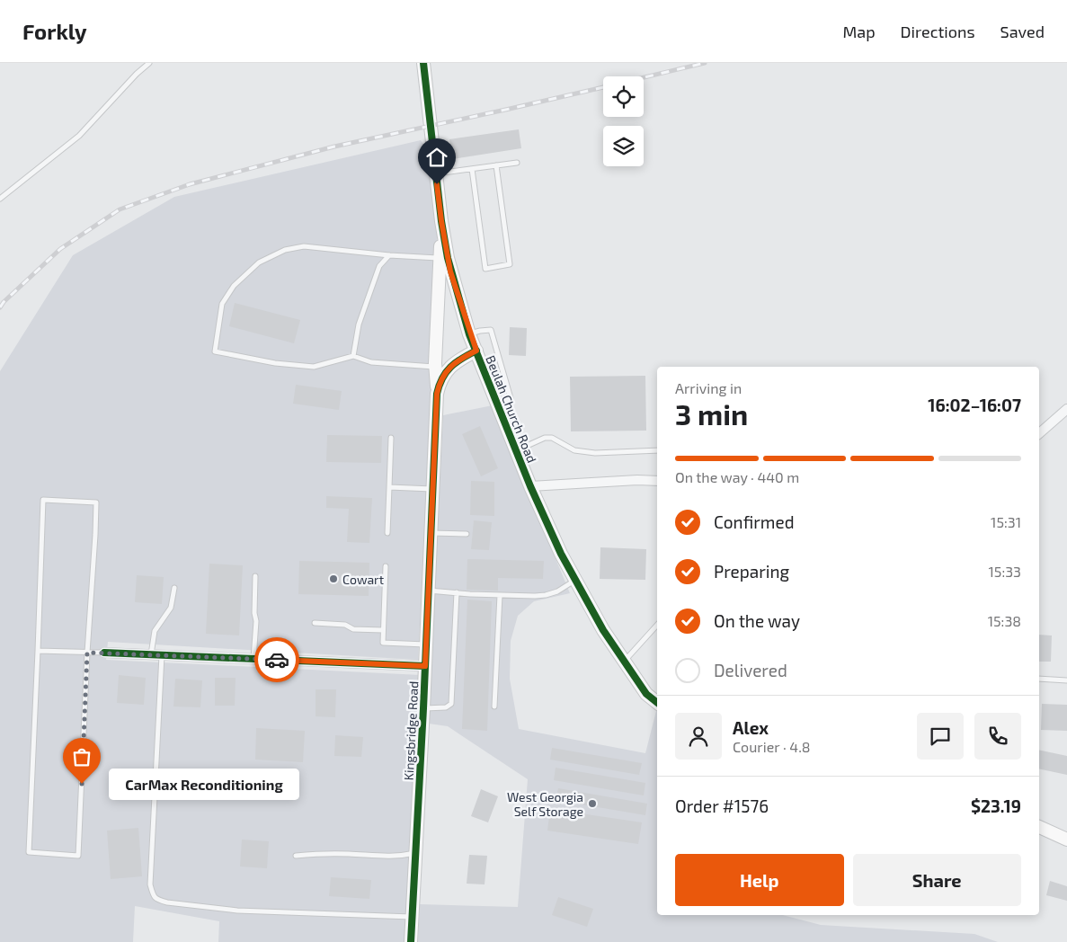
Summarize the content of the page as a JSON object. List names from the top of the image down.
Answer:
{
  "streets": {
    "street": ["Beulah Church Road", "Kingsbridge Road"]
  },
  "crossings": [
    ["Beulah Church Road", "Kingsbridge Road"]
  ],
  "places": ["Cowart", "CarMax Reconditioning", "West Georgia Self Storage"],
  "page": {
    "header": "Forkly",
    "nav": ["Map", "Directions", "Saved"],
    "heading": ["3 min", "Arriving in", "16:02–16:07"],
    "panel": [
      "Alex",
      "Courier · 4.8",
      "Order #1576",
      "$23.19"
    ],
    "bar": "On the way · 440 m",
    "list": [
      ["Confirmed", "15:31"],
      ["Preparing", "15:33"],
      ["On the way", "15:38"],
      "Delivered"
    ],
    "bubble": "CarMax Reconditioning",
    "buttons": ["Help", "Share"]
  }
}
